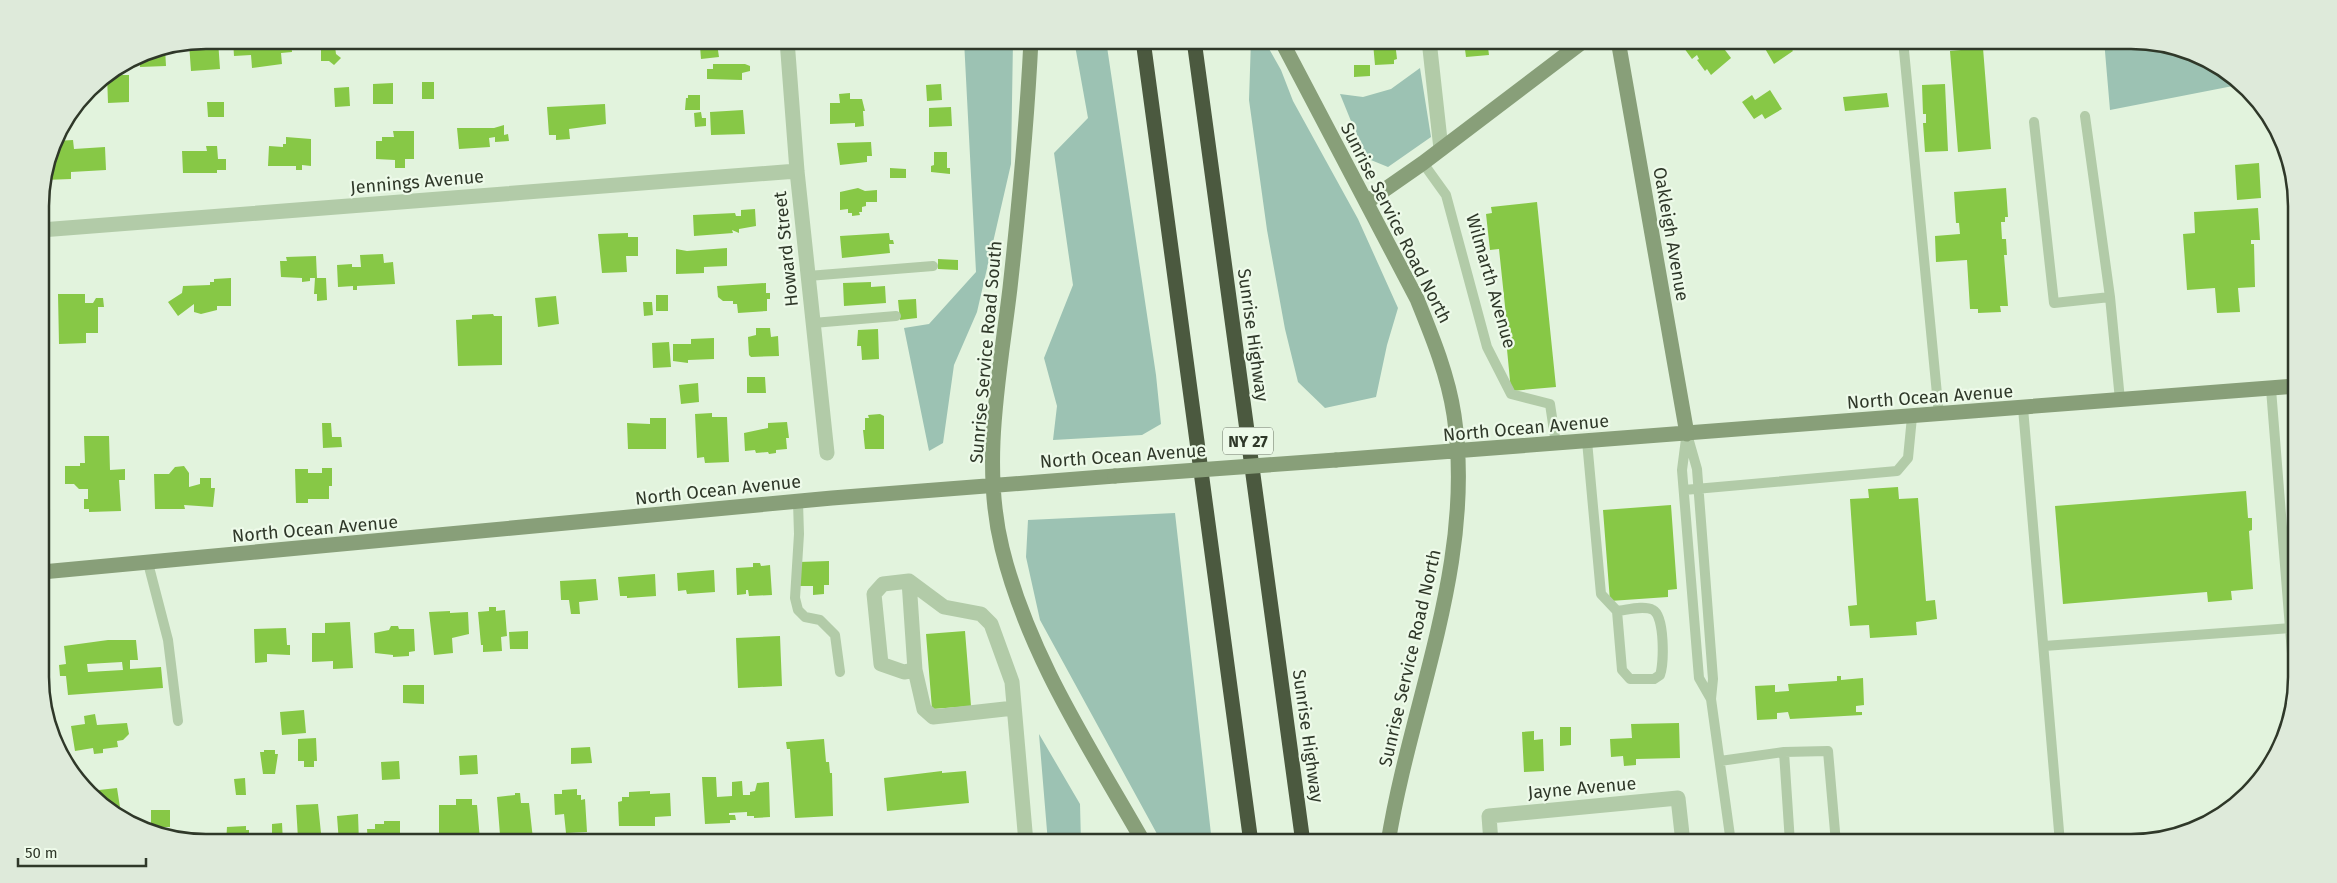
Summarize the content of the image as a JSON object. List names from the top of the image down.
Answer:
{
  "streets": {
    "highway": ["Sunrise Highway", "NY 27"],
    "main road": [
      "Sunrise Service Road North",
      "Oakleigh Avenue",
      "Sunrise Service Road South",
      "North Ocean Avenue"
    ],
    "street": ["Jennings Avenue", "Howard Street", "Jayne Avenue"],
    "lane": ["Wilmarth Avenue"]
  },
  "crossings": [
    ["Jennings Avenue", "Howard Street"],
    ["Sunrise Service Road North", "North Ocean Avenue"],
    ["Oakleigh Avenue", "North Ocean Avenue"],
    ["Wilmarth Avenue", "North Ocean Avenue"],
    ["Sunrise Service Road South", "North Ocean Avenue"]
  ],
  "scale_bar": "50 m"
}
